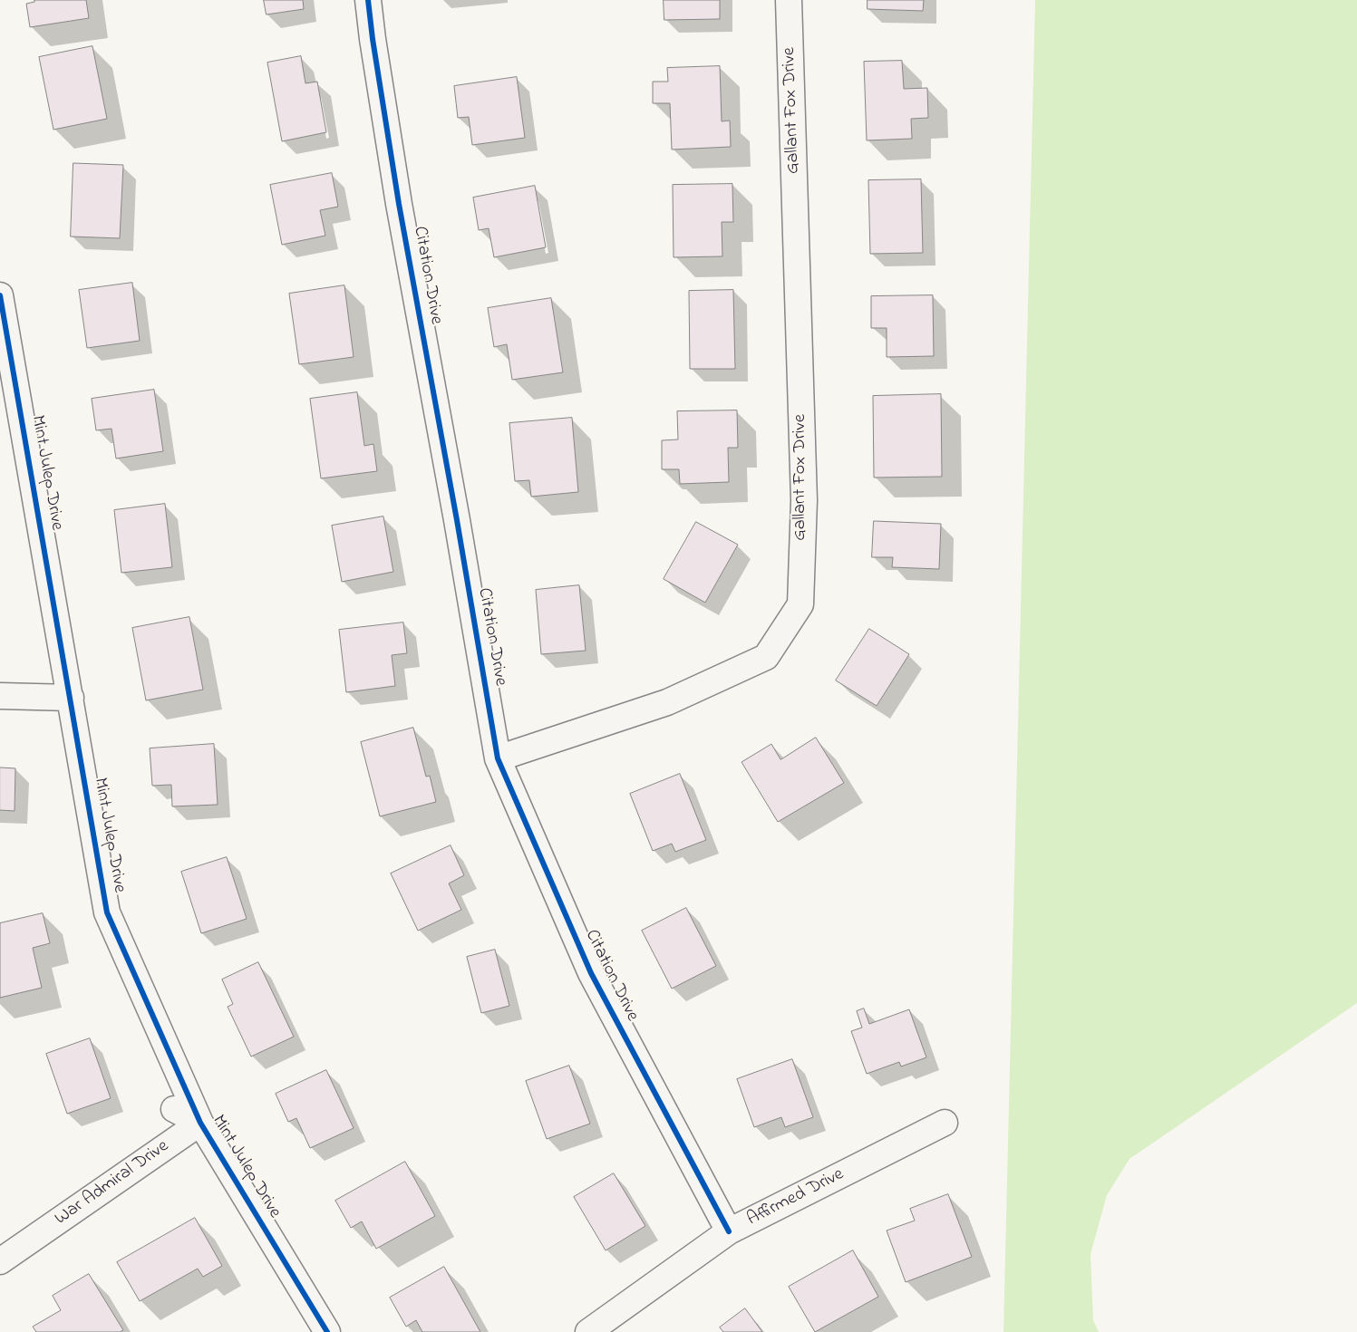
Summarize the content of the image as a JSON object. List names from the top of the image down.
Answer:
{
  "streets": {
    "street": [
      "Gallant Fox Drive",
      "Citation Drive",
      "Mint Julep Drive",
      "War Admiral Drive",
      "Affirmed Drive"
    ]
  },
  "crossings": [
    ["Gallant Fox Drive", "Citation Drive"],
    ["Citation Drive", "Affirmed Drive"],
    ["Mint Julep Drive", "War Admiral Drive"]
  ]
}
